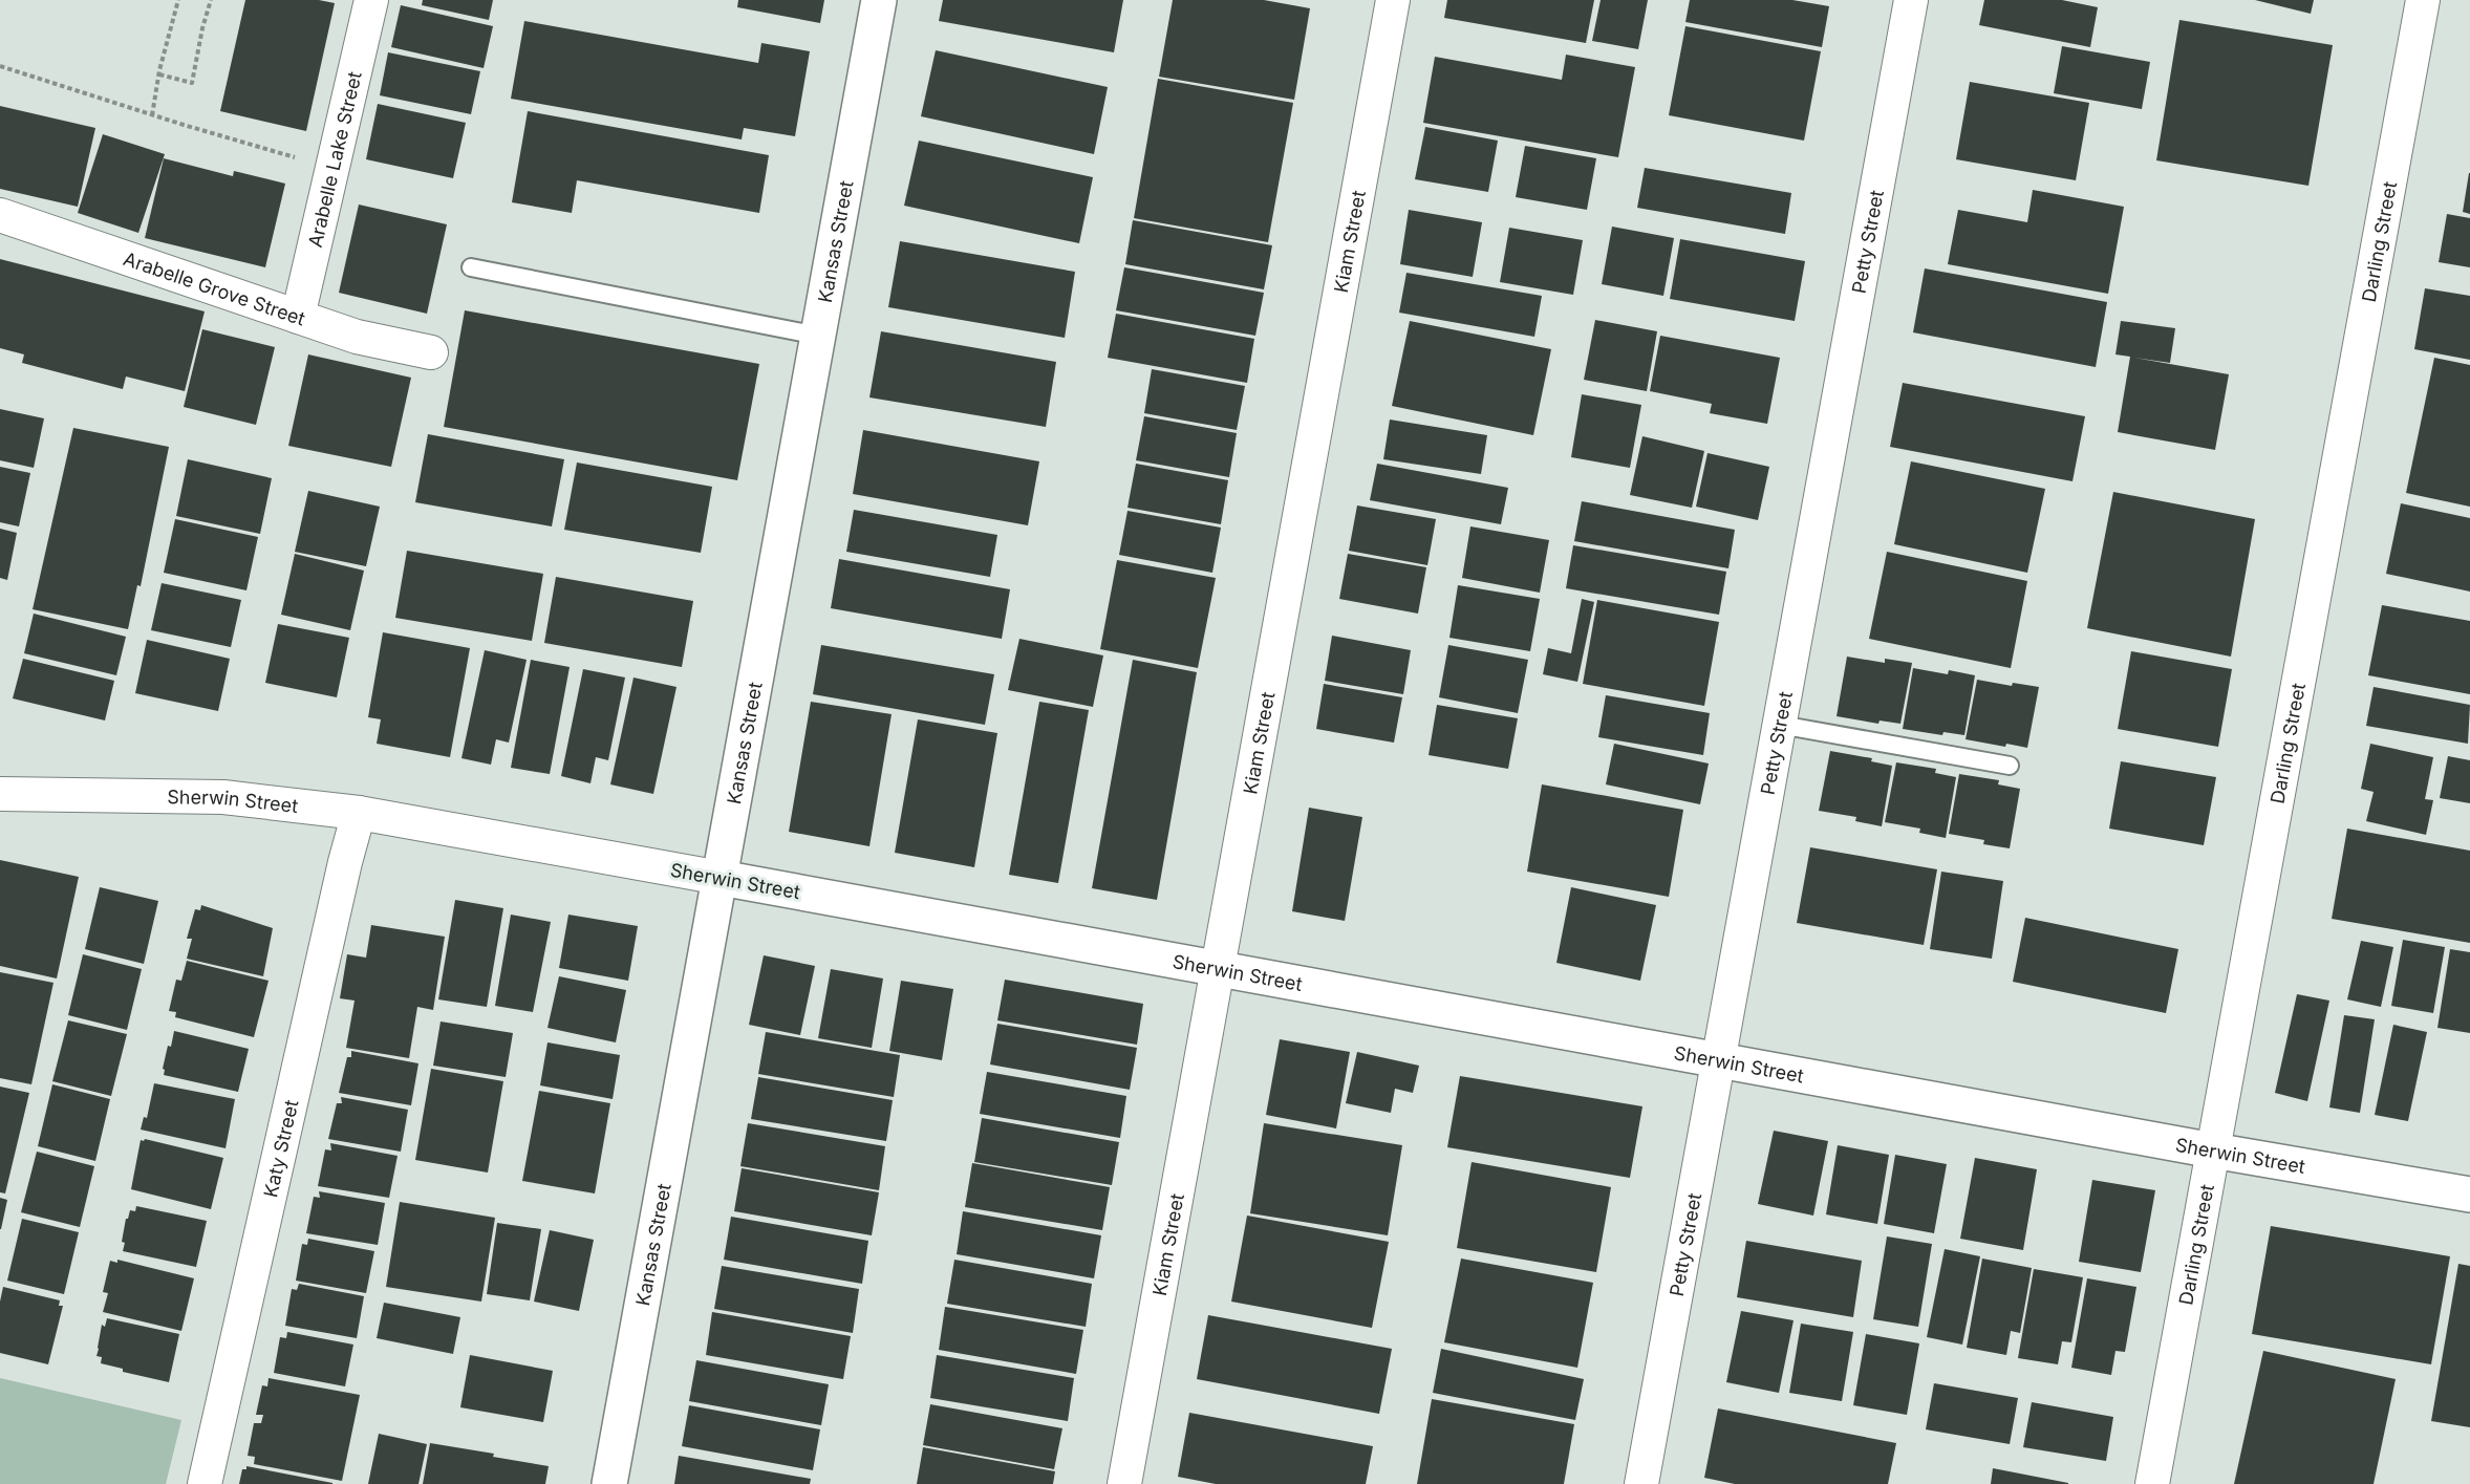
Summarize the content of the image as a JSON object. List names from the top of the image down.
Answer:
{
  "streets": {
    "street": [
      "Arabelle Lake Street",
      "Kansas Street",
      "Kiam Street",
      "Petty Street",
      "Darling Street",
      "Arabelle Grove Street",
      "Sherwin Street",
      "Katy Street"
    ]
  },
  "crossings": [
    ["Arabelle Lake Street", "Arabelle Grove Street"],
    ["Kansas Street", "Sherwin Street"],
    ["Kiam Street", "Sherwin Street"],
    ["Petty Street", "Sherwin Street"],
    ["Darling Street", "Sherwin Street"],
    ["Sherwin Street", "Katy Street"]
  ]
}
